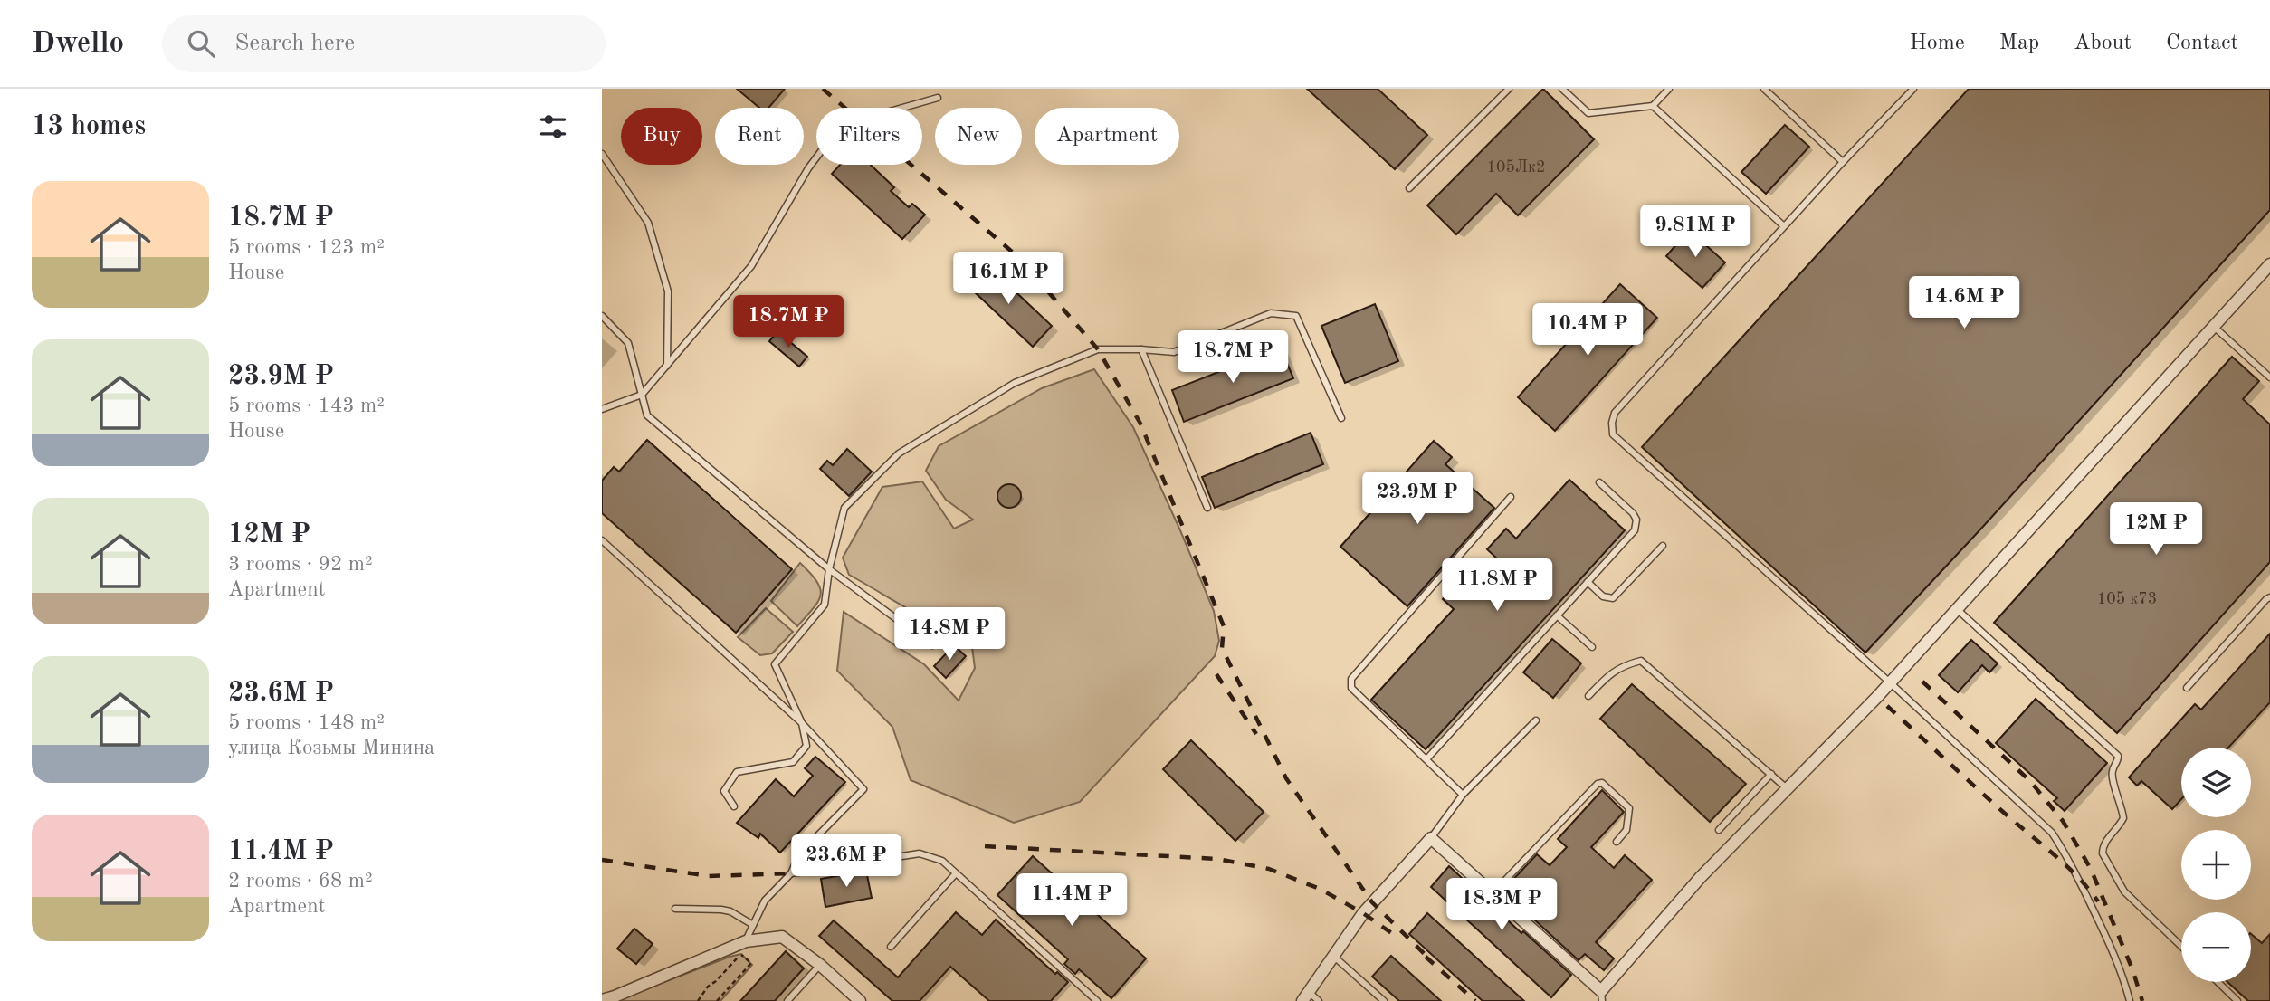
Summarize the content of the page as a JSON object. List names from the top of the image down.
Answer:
{
  "house_numbers": ["105Лк2", "105 к73"],
  "page": {
    "header": "Dwello",
    "search": "Search here",
    "nav": [
      "Home",
      "Map",
      "About",
      "Contact"
    ],
    "heading": "13 homes",
    "chip": [
      "Buy",
      "Rent",
      "Filters",
      "New",
      "Apartment"
    ],
    "list": [
      {
        "name": "18.7M ₽",
        "note": "5 rooms · 123 m² · House"
      },
      {
        "name": "23.9M ₽",
        "note": "5 rooms · 143 m² · House"
      },
      {
        "name": "12M ₽",
        "note": "3 rooms · 92 m² · Apartment"
      },
      {
        "name": "23.6M ₽",
        "note": "5 rooms · 148 m² · улица Козьмы Минина"
      },
      {
        "name": "11.4M ₽",
        "note": "2 rooms · 68 m² · Apartment"
      }
    ],
    "price": [
      "9.81M ₽",
      "16.1M ₽",
      "14.6M ₽",
      "18.7M ₽",
      "10.4M ₽",
      "18.7M ₽",
      "23.9M ₽",
      "12M ₽",
      "11.8M ₽",
      "14.8M ₽",
      "23.6M ₽",
      "11.4M ₽",
      "18.3M ₽"
    ],
    "map_buttons": ["+", "−"]
  }
}
